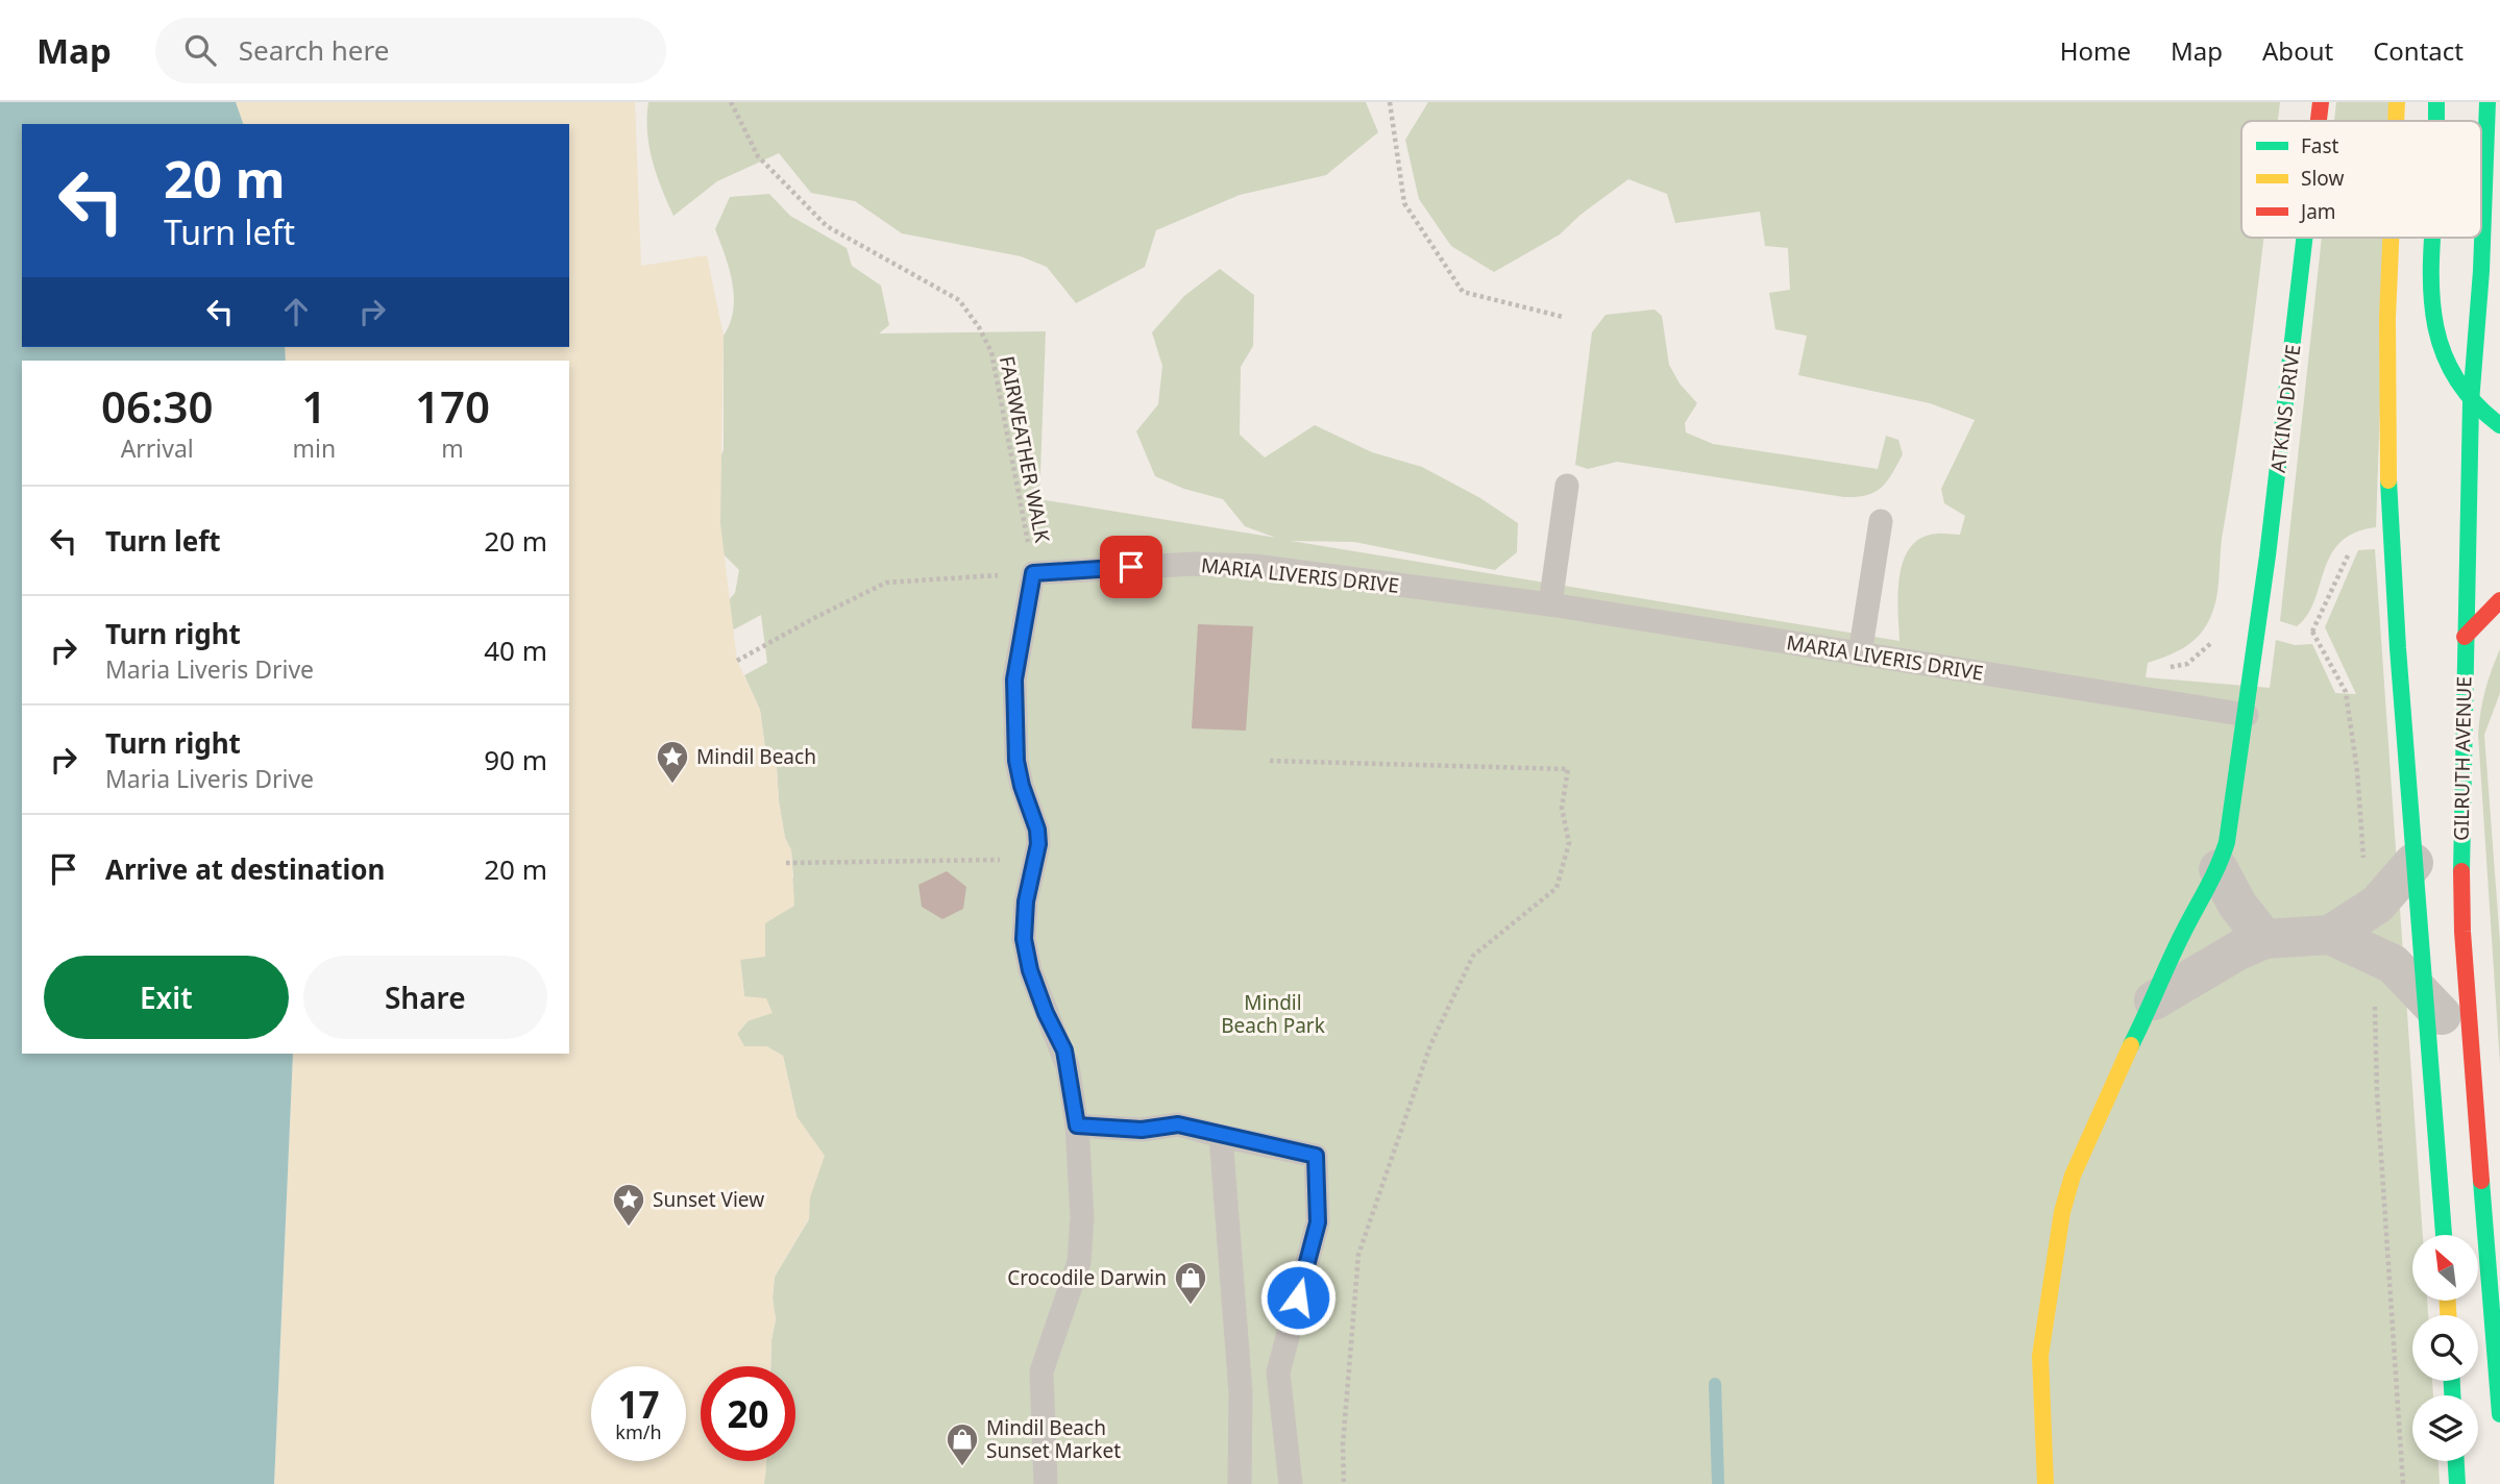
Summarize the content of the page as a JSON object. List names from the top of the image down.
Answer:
{
  "streets": {
    "street": ["ATKINS DRIVE", "GILRUTH AVENUE"],
    "lane": ["MARIA LIVERIS DRIVE"],
    "path": ["FAIRWEATHER WALK"]
  },
  "crossings": [
    ["ATKINS DRIVE", "MARIA LIVERIS DRIVE"],
    ["FAIRWEATHER WALK", "MARIA LIVERIS DRIVE"]
  ],
  "parks": ["Mindil Beach Park"],
  "places": {
    "place": ["Mindil Beach", "Sunset View"],
    "shop": ["Crocodile Darwin", "Mindil Beach Sunset Market"]
  },
  "legend": ["Fast", "Slow", "Jam"],
  "north": "top left",
  "page": {
    "header": "Map",
    "search": "Search here",
    "nav": [
      "Home",
      "Map",
      "About",
      "Contact"
    ],
    "turn": ["20 m", "Turn left"],
    "eta": [
      "06:30",
      "Arrival",
      "1",
      "min",
      "170",
      "m"
    ],
    "list": [
      {
        "name": "Turn left",
        "value": "20 m"
      },
      {
        "name": "Turn right",
        "note": "Maria Liveris Drive",
        "value": "40 m"
      },
      {
        "name": "Turn right",
        "note": "Maria Liveris Drive",
        "value": "90 m"
      },
      {
        "name": "Arrive at destination",
        "value": "20 m"
      }
    ],
    "buttons": ["Exit", "Share"],
    "speed": "17 km/h",
    "limit": "20"
  }
}
